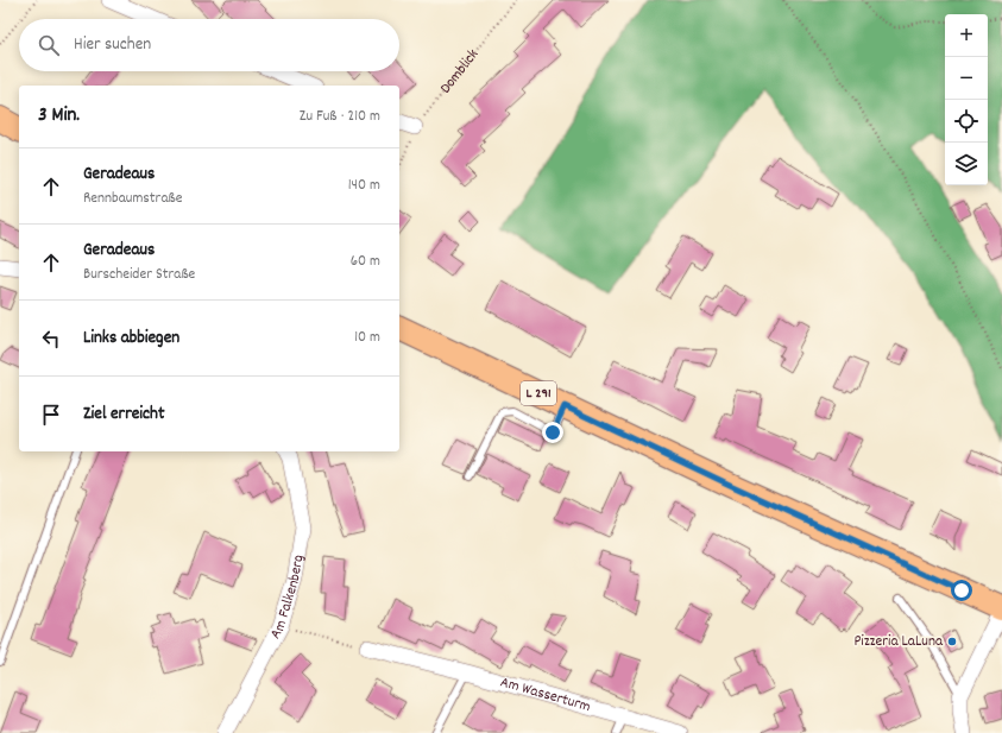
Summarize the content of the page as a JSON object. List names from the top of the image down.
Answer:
{
  "streets": {
    "main road": ["L 291"],
    "street": ["Am Falkenberg", "Am Wasserturm"],
    "path": ["Domblick"]
  },
  "places": ["Pizzeria LaLuna"],
  "page": {
    "map_buttons": ["+", "−"],
    "search": "Hier suchen",
    "heading": ["3 Min.", "Zu Fuß · 210 m"],
    "list": [
      ["Geradeaus", "Rennbaumstraße", "140 m"],
      ["Geradeaus", "Burscheider Straße", "60 m"],
      ["Links abbiegen", "10 m"],
      "Ziel erreicht"
    ]
  }
}
